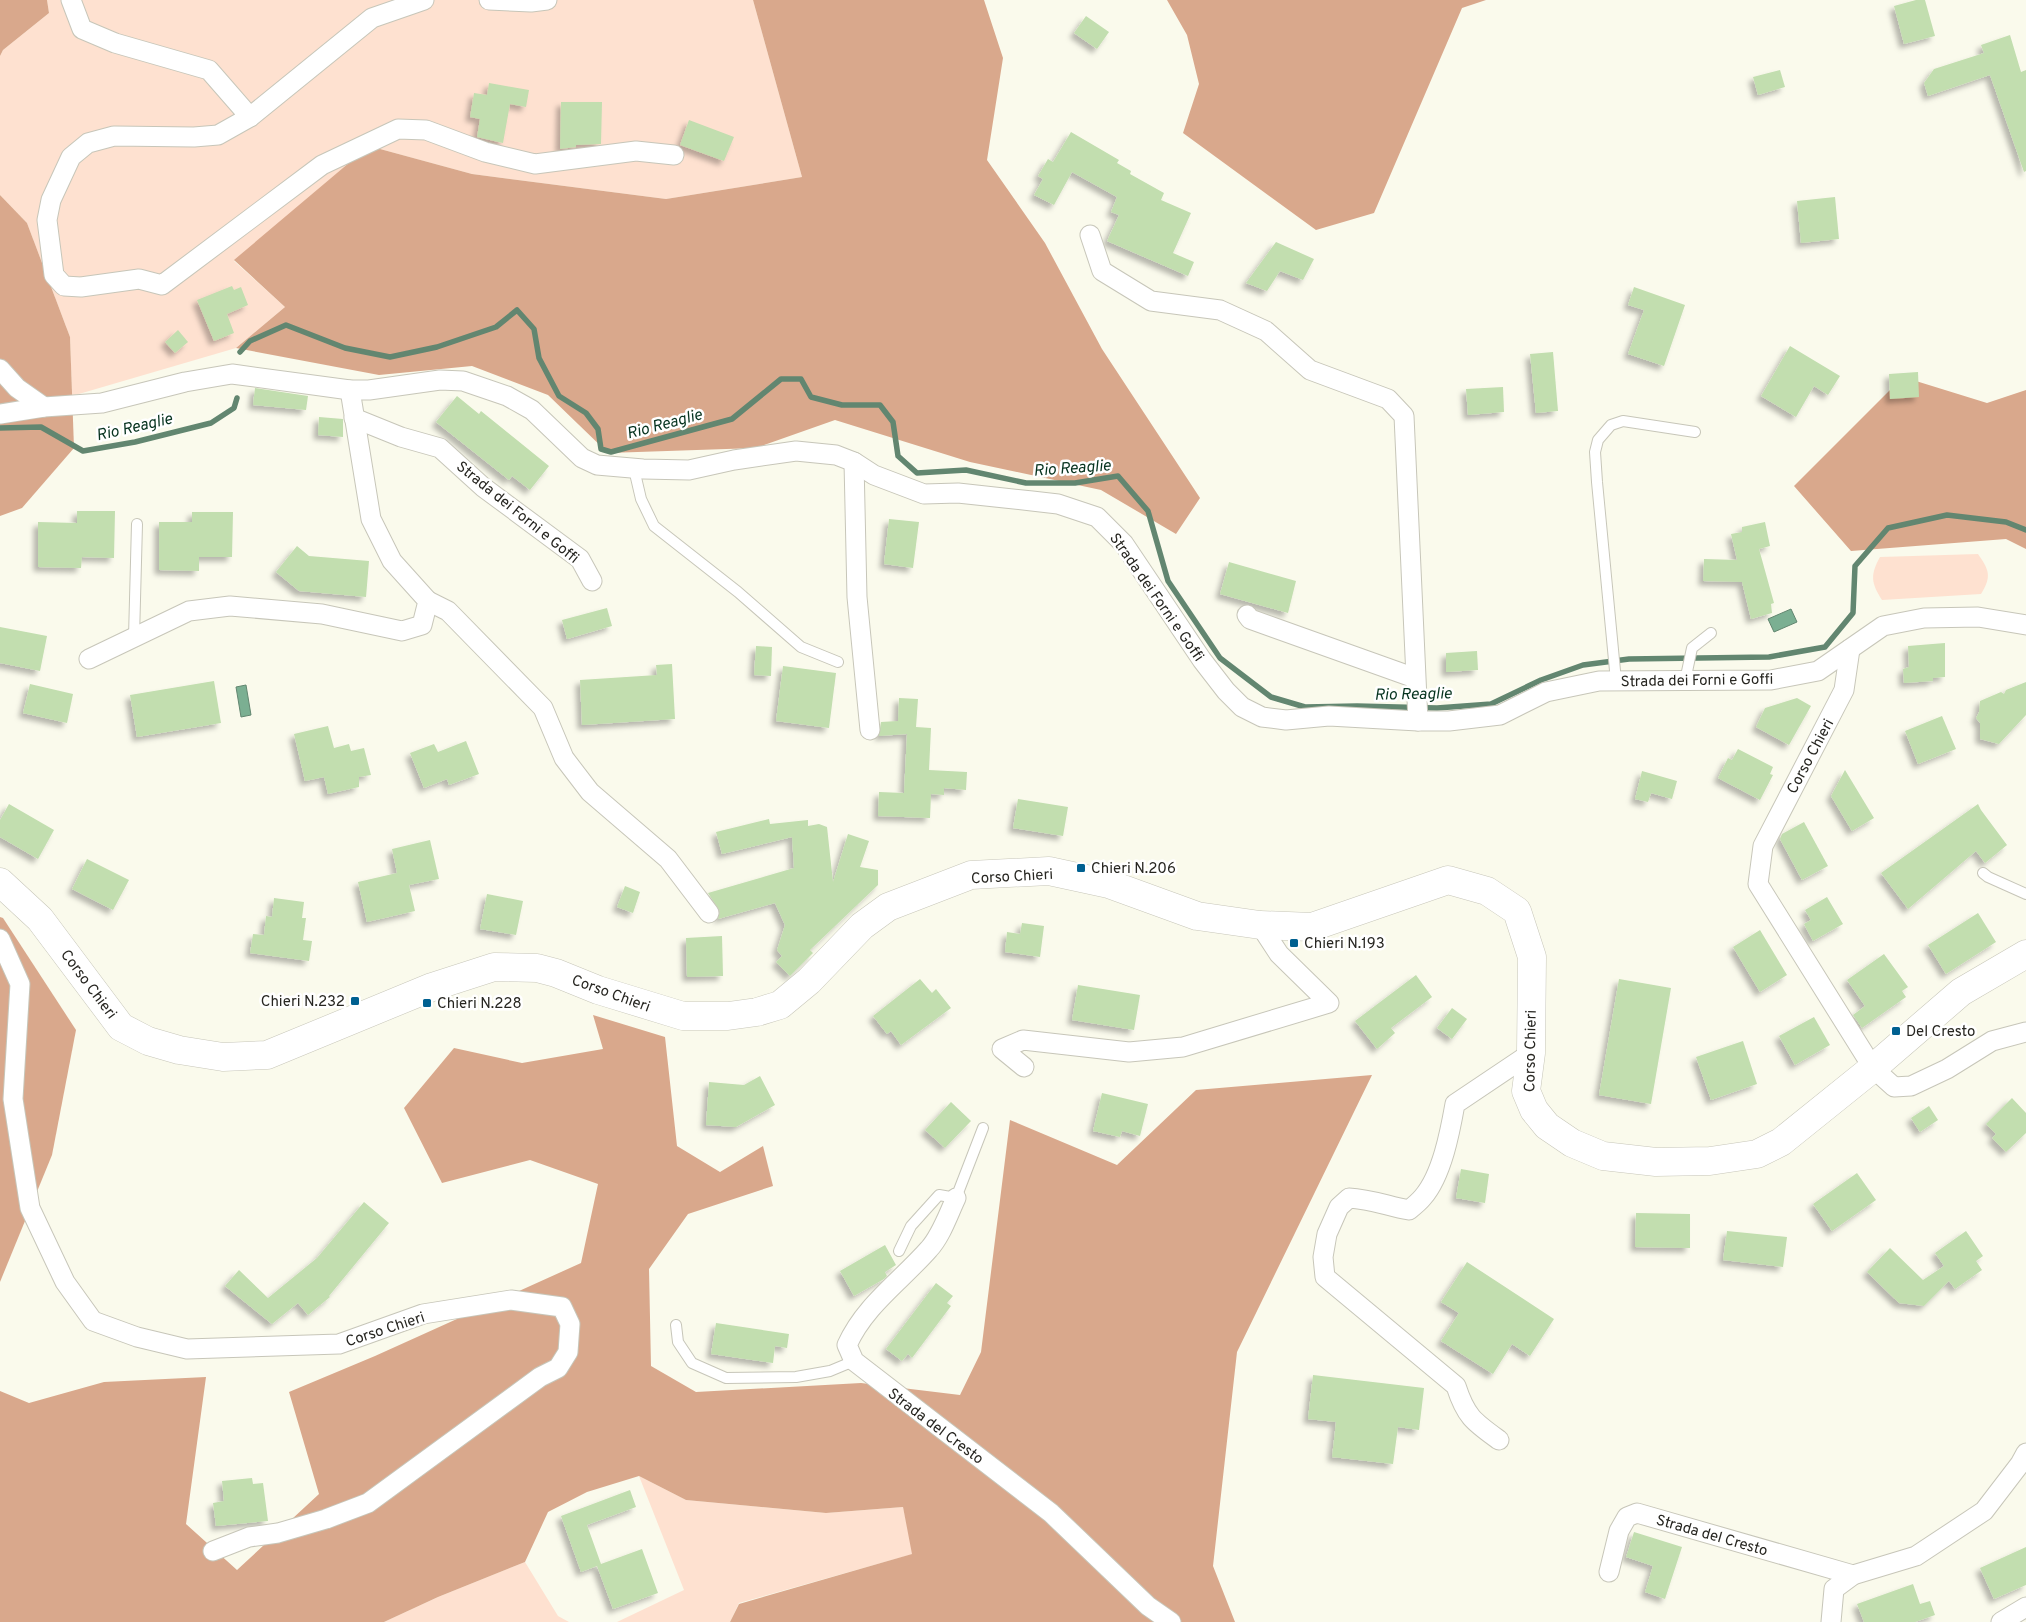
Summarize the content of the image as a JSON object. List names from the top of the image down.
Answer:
{
  "streets": {
    "main road": ["Corso Chieri"],
    "street": ["Strada dei Forni e Goffi", "Strada del Cresto"]
  },
  "crossings": [
    ["Strada dei Forni e Goffi", "Corso Chieri"]
  ],
  "water": ["Rio Reaglie"],
  "places": {
    "transit": [
      "Chieri N.206",
      "Chieri N.193",
      "Chieri N.232",
      "Chieri N.228",
      "Del Cresto"
    ]
  }
}
